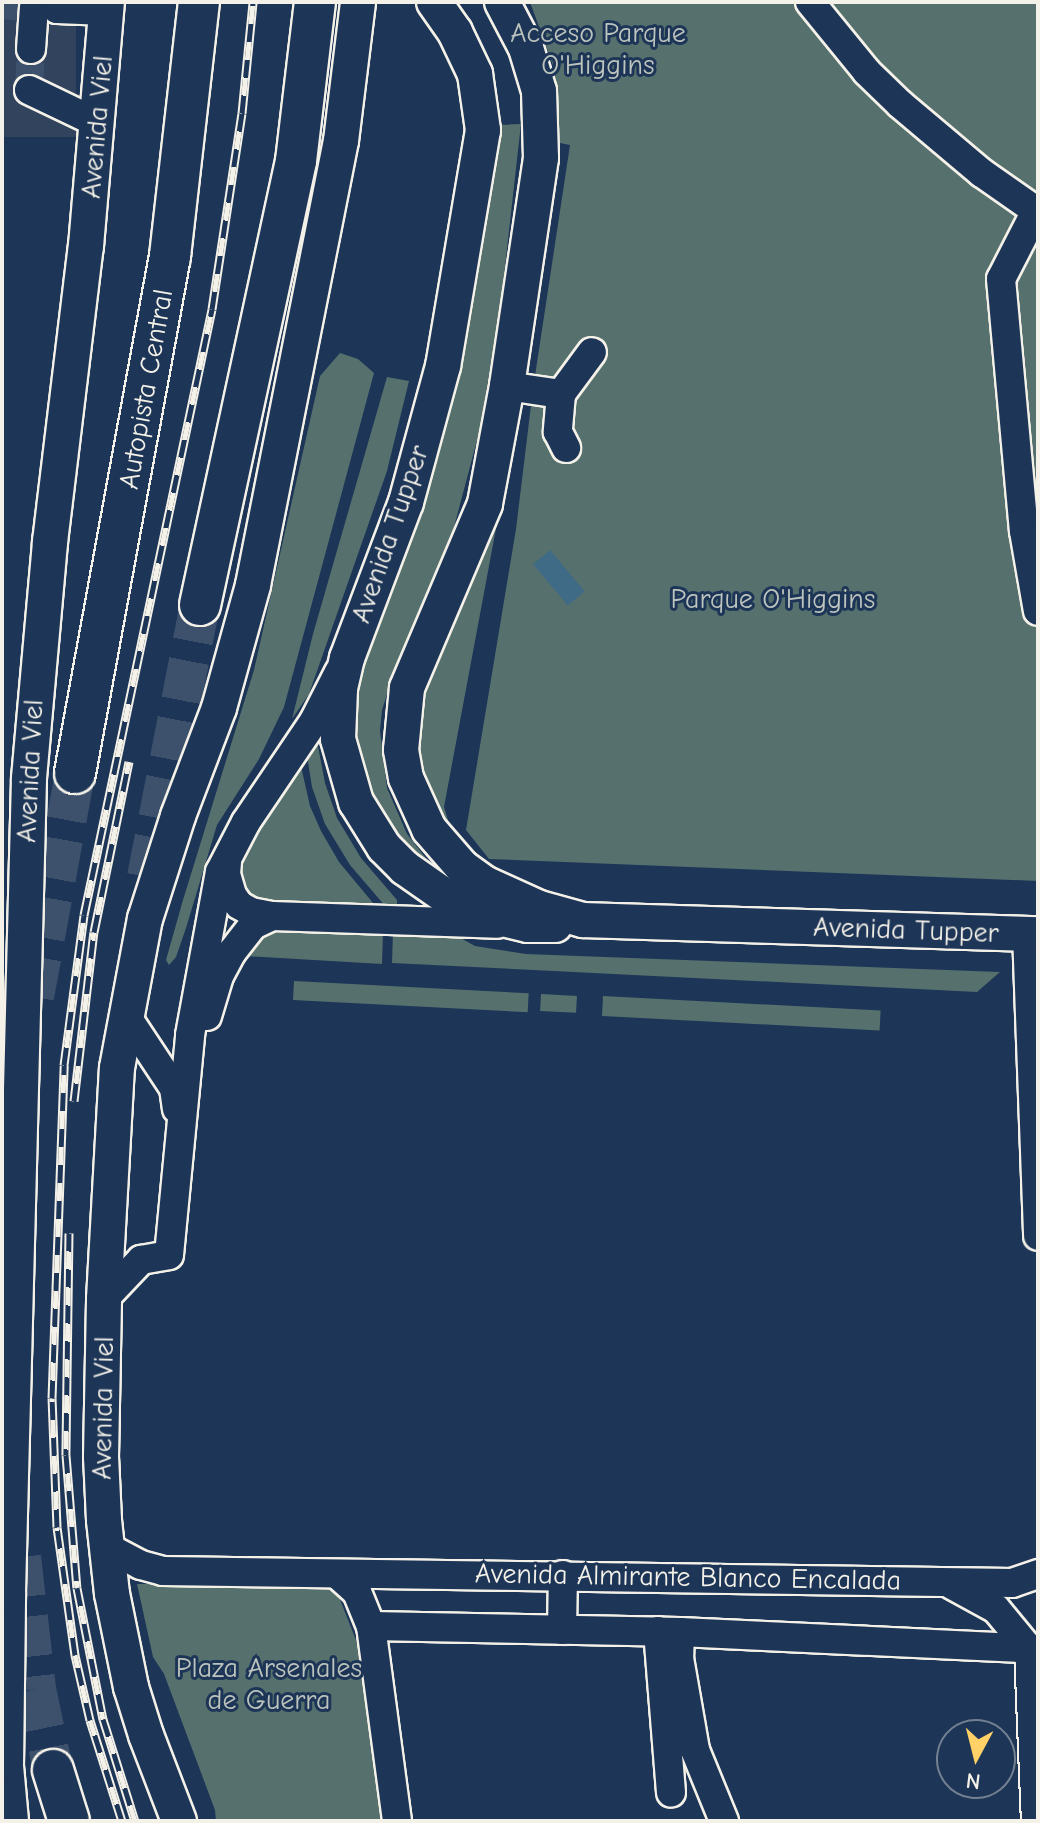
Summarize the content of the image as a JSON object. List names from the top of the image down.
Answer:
{
  "streets": {
    "highway": ["Autopista Central"],
    "main road": ["Avenida Viel", "Avenida Tupper"],
    "street": ["Avenida Almirante Blanco Encalada"]
  },
  "crossings": [
    ["Avenida Viel", "Avenida Almirante Blanco Encalada"]
  ],
  "parks": ["Acceso Parque O'Higgins", "Parque O'Higgins", "Plaza Arsenales de Guerra"],
  "north": "bottom"
}
